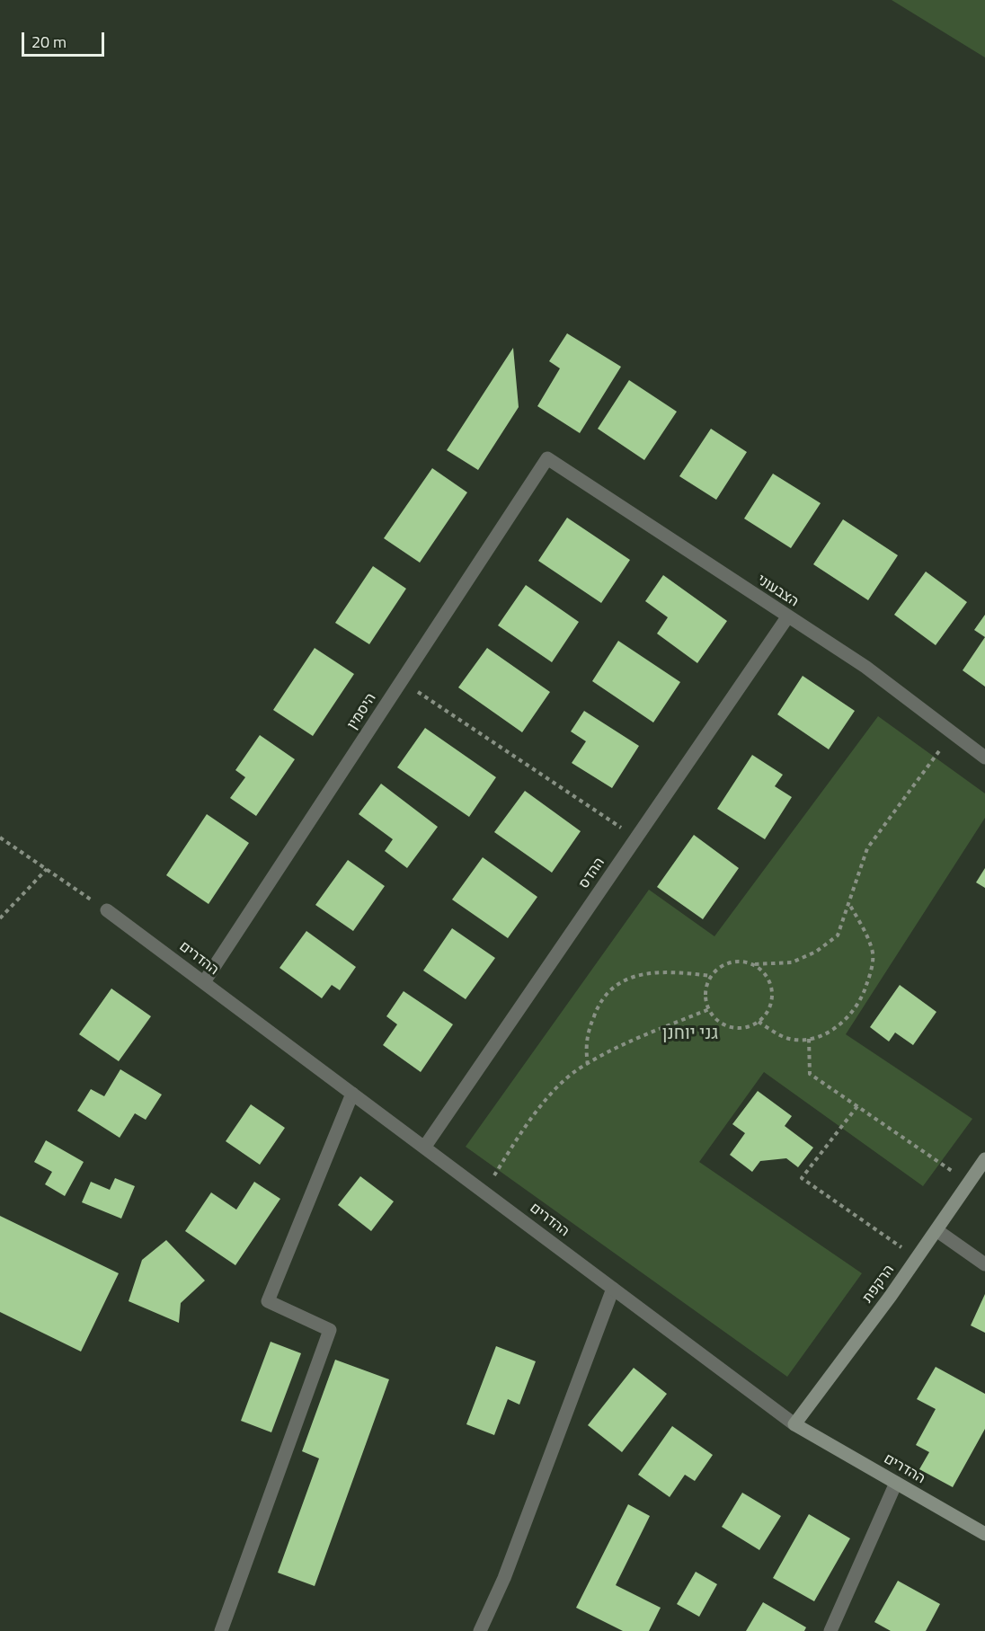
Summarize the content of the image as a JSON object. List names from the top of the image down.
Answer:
{
  "streets": {
    "main road": ["ההדרים", "הרקפת"],
    "street": ["הצבעוני", "היסמין", "ההדס"]
  },
  "crossings": [
    ["הצבעוני", "היסמין"],
    ["הצבעוני", "ההדס"],
    ["היסמין", "ההדרים"],
    ["ההדס", "ההדרים"],
    ["ההדרים", "הרקפת"]
  ],
  "districts": ["גני יוחנן"],
  "scale_bar": "20 m"
}
